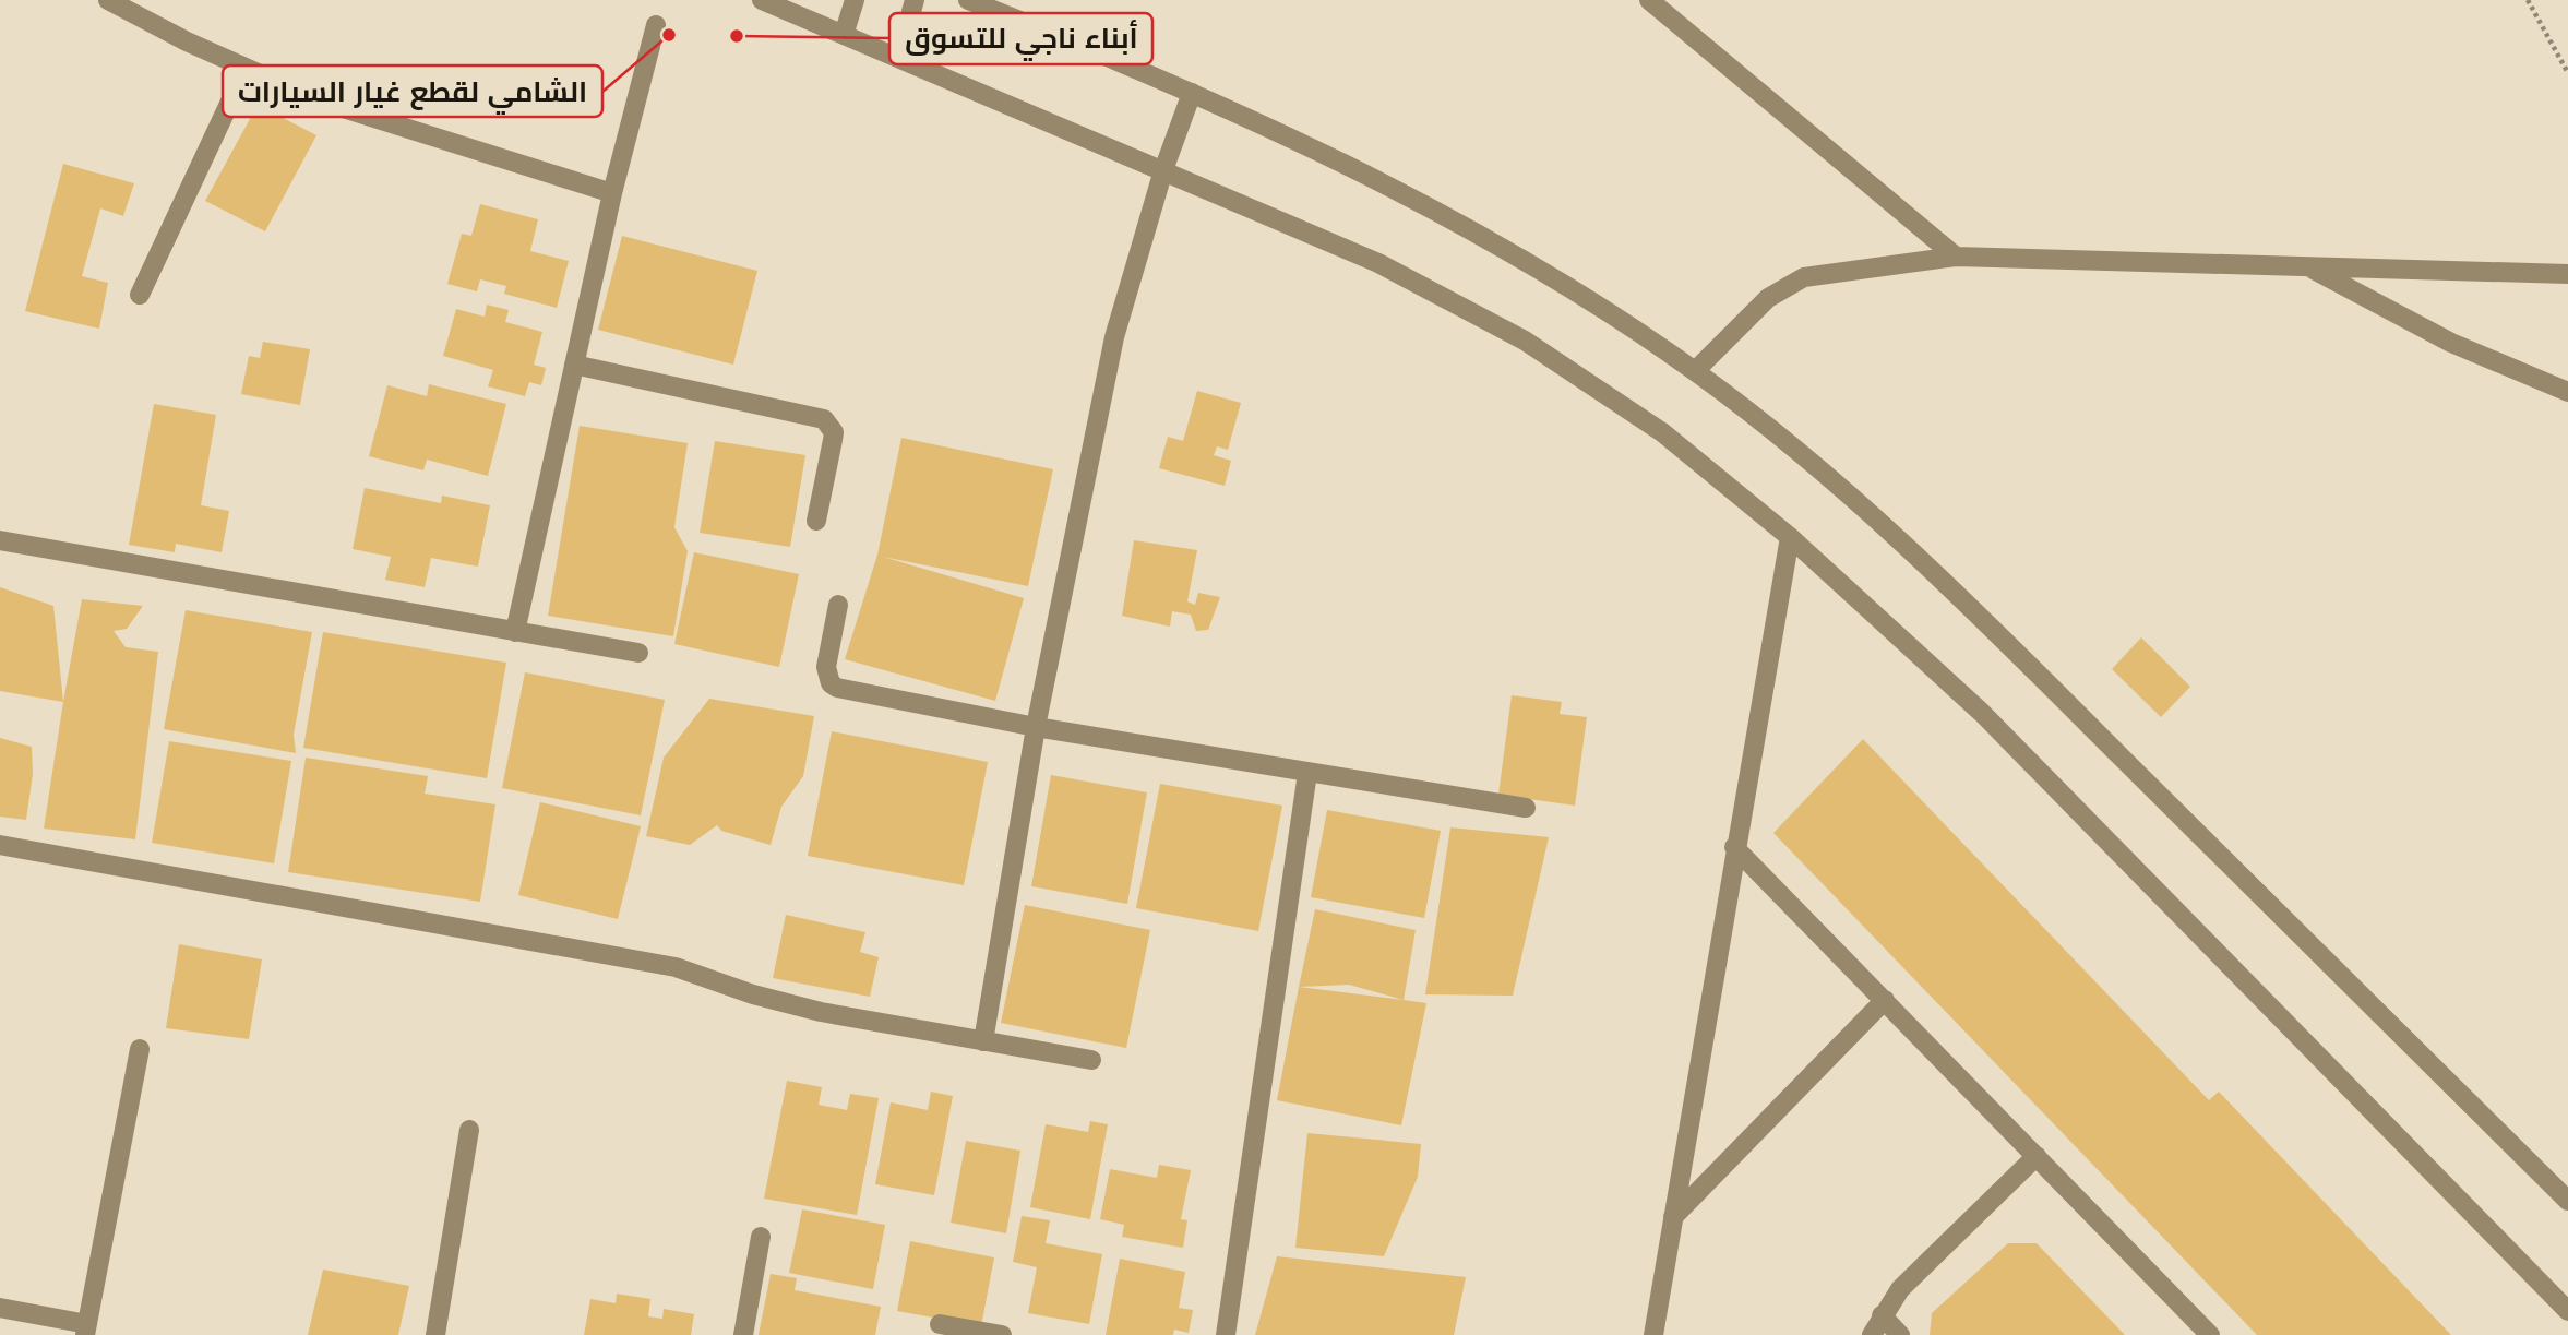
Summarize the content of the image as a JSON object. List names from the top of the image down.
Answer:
{
  "places": ["الشامي لقطع غيار السيارات", "أبناء ناجي للتسوق"]
}
